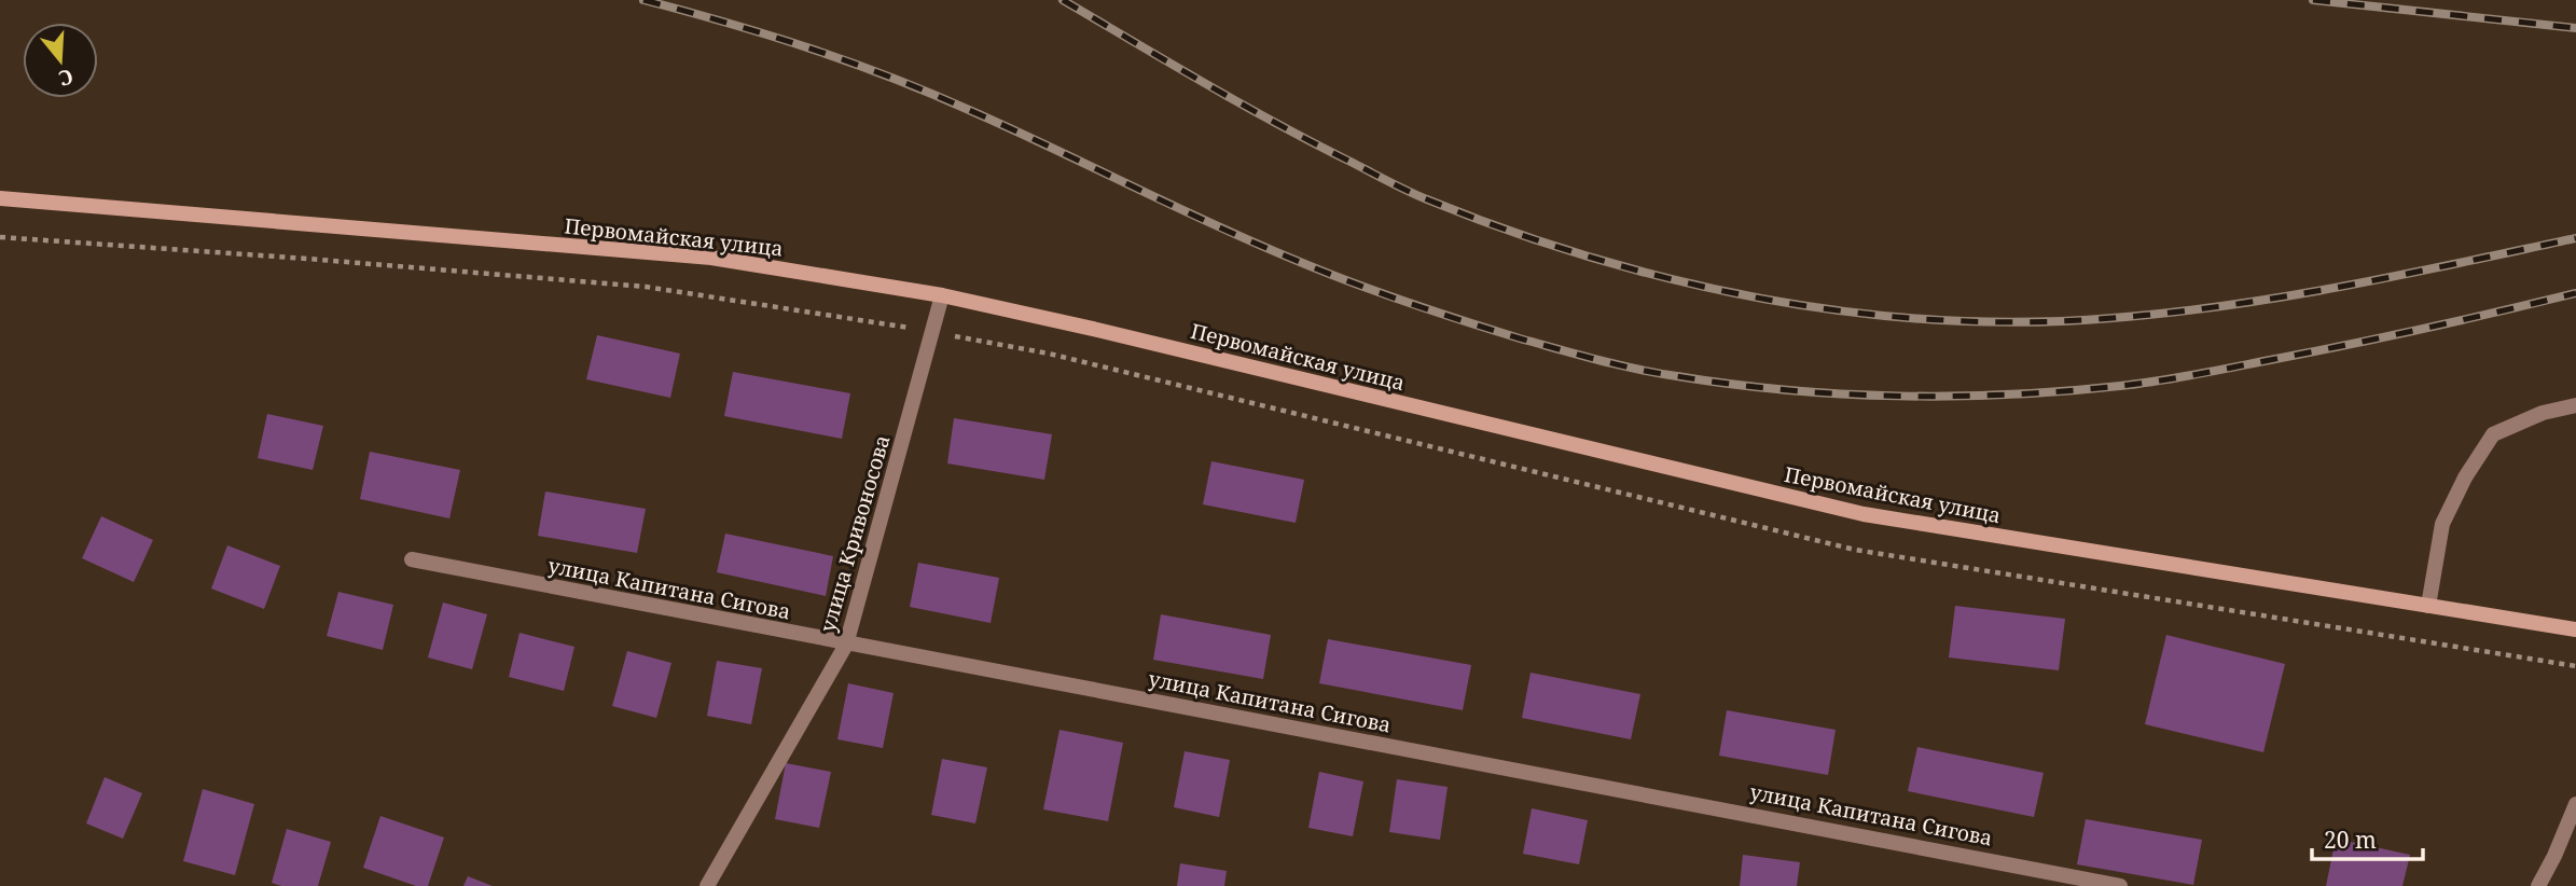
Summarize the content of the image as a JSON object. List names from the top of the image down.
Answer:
{
  "streets": {
    "main road": ["Первомайская улица"],
    "street": ["улица Кривоносова", "улица Капитана Сигова"]
  },
  "crossings": [
    ["Первомайская улица", "улица Кривоносова"],
    ["улица Кривоносова", "улица Капитана Сигова"]
  ],
  "scale_bar": "20 m",
  "north": "bottom"
}
